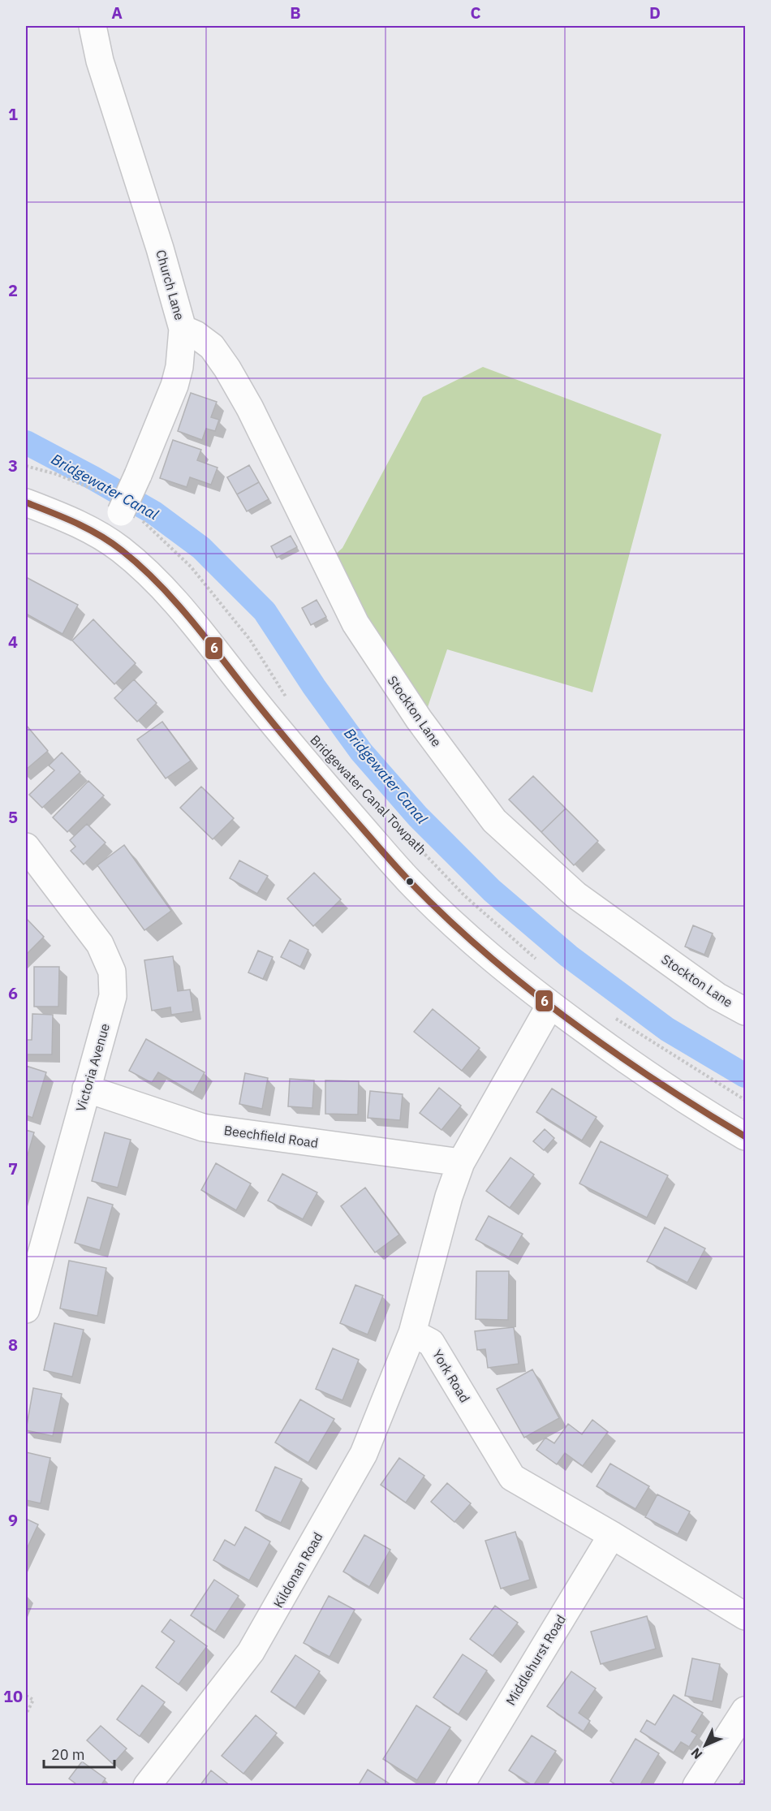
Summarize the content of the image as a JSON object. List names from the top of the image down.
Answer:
{
  "streets": {
    "street": [
      "Church Lane",
      "Stockton Lane",
      "Victoria Avenue",
      "Beechfield Road",
      "York Road",
      "Kildonan Road",
      "Middlehurst Road"
    ],
    "path": ["Bridgewater Canal Towpath"]
  },
  "crossings": [
    ["Church Lane", "Stockton Lane"],
    ["Victoria Avenue", "Beechfield Road"],
    ["York Road", "Kildonan Road"],
    ["York Road", "Middlehurst Road"]
  ],
  "water": ["Bridgewater Canal"],
  "lines": ["transit line 6"],
  "scale_bar": "20 m",
  "north": "bottom left",
  "grid": {
    "columns": [
      "A",
      "B",
      "C",
      "D"
    ],
    "rows": [
      "1",
      "2",
      "3",
      "4",
      "5",
      "6",
      "7",
      "8",
      "9",
      "10"
    ]
  }
}
